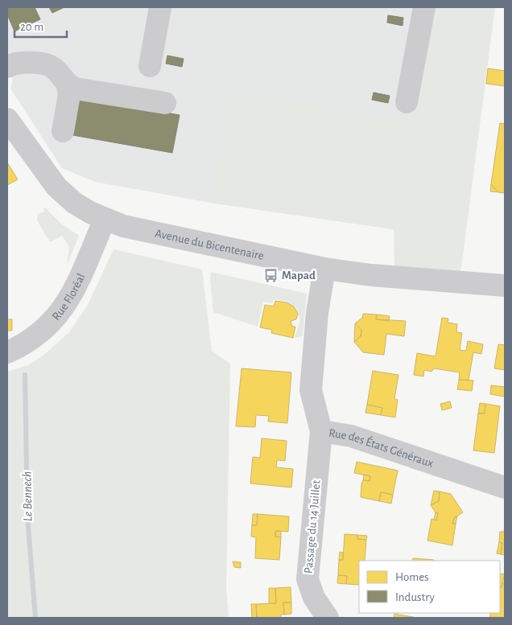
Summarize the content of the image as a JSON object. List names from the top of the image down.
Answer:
{
  "streets": {
    "street": [
      "Avenue du Bicentenaire",
      "Rue Floréal",
      "Rue des États Généraux",
      "Passage du 14 Juillet"
    ]
  },
  "crossings": [
    ["Avenue du Bicentenaire", "Rue Floréal"],
    ["Avenue du Bicentenaire", "Rue des États Généraux"],
    ["Rue des États Généraux", "Passage du 14 Juillet"]
  ],
  "water": ["Le Bennech"],
  "places": {
    "bus stop": ["Mapad"]
  },
  "legend": ["Homes", "Industry"],
  "scale_bar": "20 m"
}
